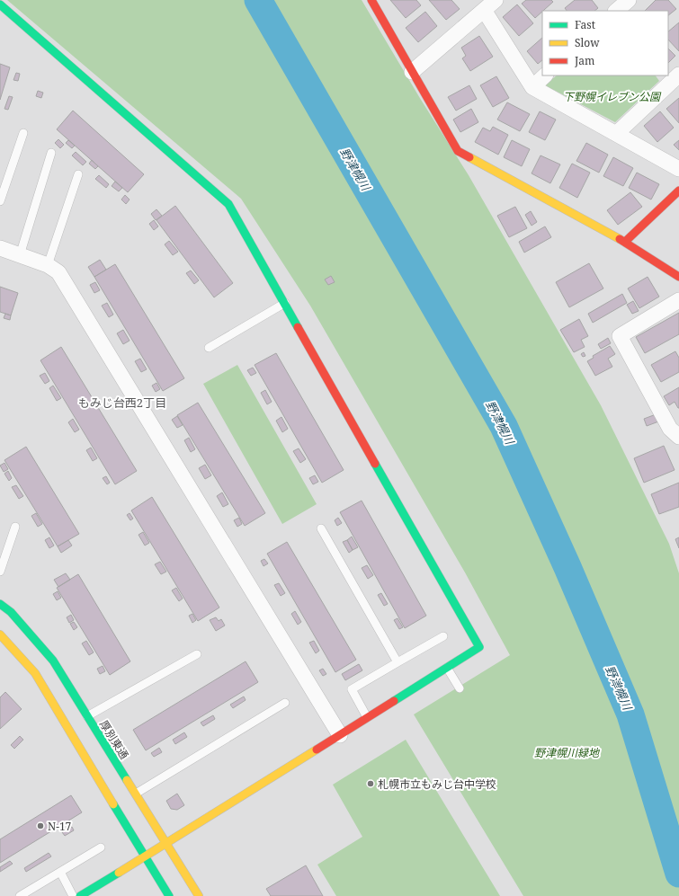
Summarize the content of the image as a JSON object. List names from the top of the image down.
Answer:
{
  "streets": {
    "street": ["厚別東通"]
  },
  "districts": ["もみじ台西2丁目"],
  "water": ["野津幌川"],
  "parks": ["下野幌イレブン公園", "野津幌川緑地"],
  "places": ["札幌市立もみじ台中学校", "N-17"],
  "legend": ["Fast", "Slow", "Jam"]
}
